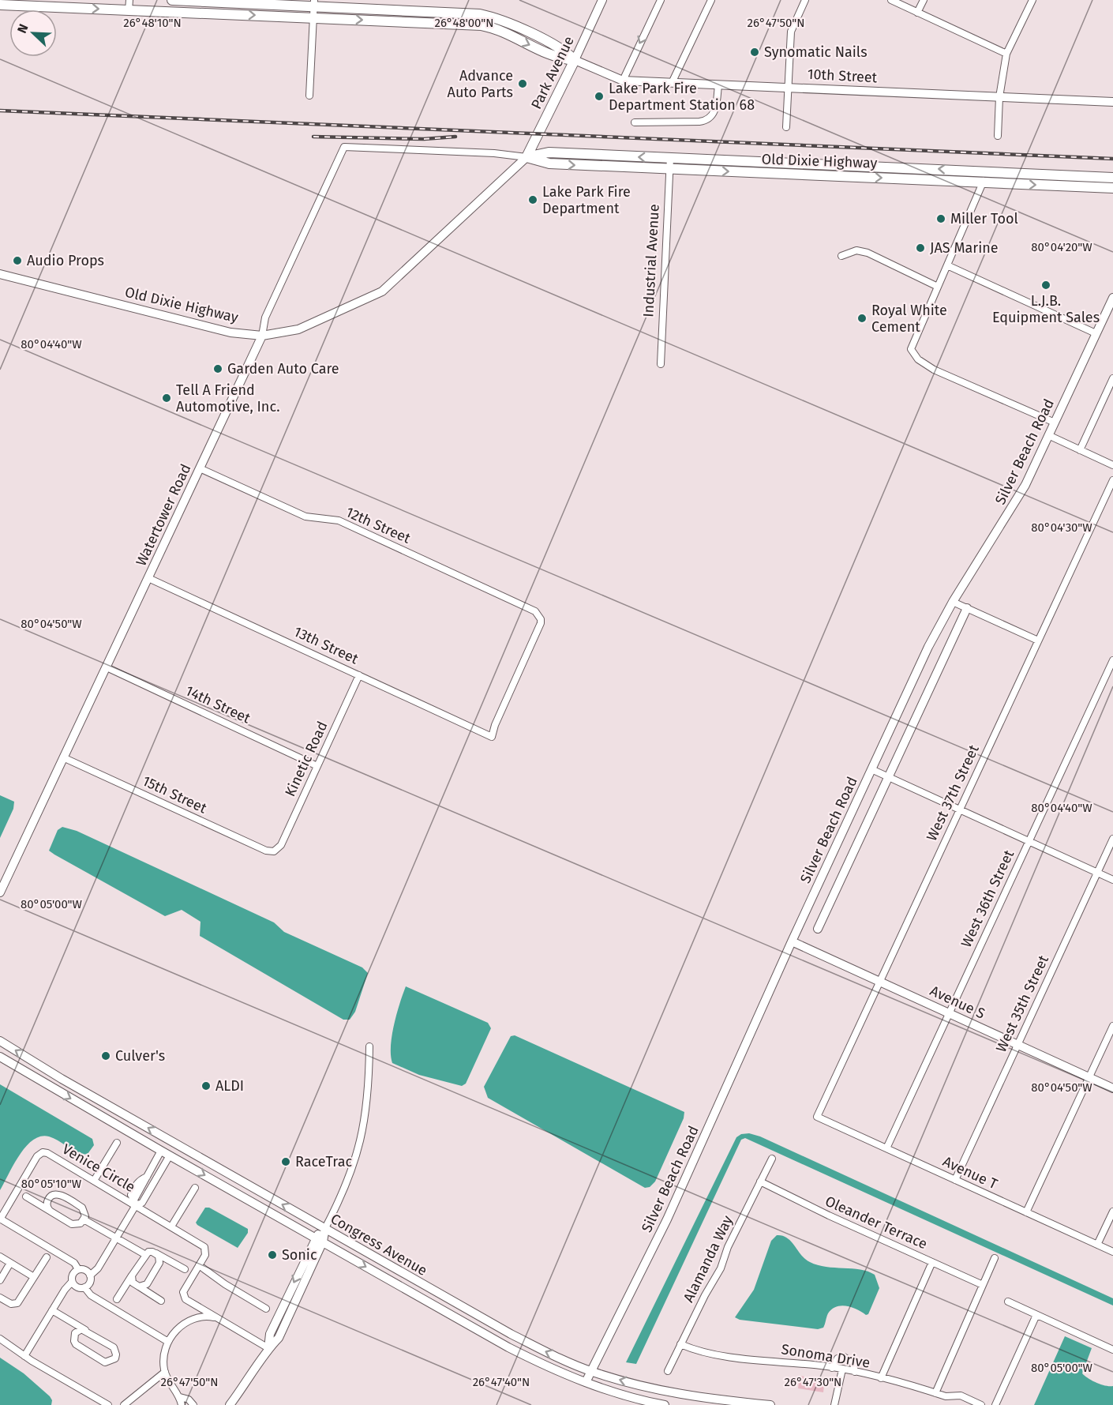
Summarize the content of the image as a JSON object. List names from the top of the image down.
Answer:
{
  "streets": {
    "main road": ["Park Avenue", "10th Street", "Old Dixie Highway"],
    "street": [
      "Industrial Avenue",
      "Silver Beach Road",
      "Watertower Road",
      "12th Street",
      "13th Street",
      "14th Street",
      "Kinetic Road",
      "West 37th Street",
      "15th Street",
      "West 36th Street",
      "Avenue S",
      "West 35th Street",
      "Venice Circle",
      "Avenue T",
      "Oleander Terrace",
      "Congress Avenue",
      "Alamanda Way",
      "Sonoma Drive"
    ]
  },
  "crossings": [
    ["Park Avenue", "10th Street"],
    ["Park Avenue", "Old Dixie Highway"],
    ["Park Avenue", "Watertower Road"],
    ["Old Dixie Highway", "Industrial Avenue"],
    ["Old Dixie Highway", "Watertower Road"],
    ["Silver Beach Road", "Avenue S"],
    ["Silver Beach Road", "Congress Avenue"],
    ["Watertower Road", "12th Street"],
    ["Watertower Road", "13th Street"],
    ["Watertower Road", "14th Street"],
    ["Watertower Road", "15th Street"],
    ["12th Street", "13th Street"],
    ["13th Street", "Kinetic Road"],
    ["14th Street", "Kinetic Road"],
    ["Kinetic Road", "15th Street"],
    ["West 37th Street", "Avenue S"],
    ["West 37th Street", "Avenue T"],
    ["West 36th Street", "Avenue S"],
    ["West 36th Street", "Avenue T"],
    ["Avenue S", "West 35th Street"],
    ["West 35th Street", "Avenue T"],
    ["Oleander Terrace", "Alamanda Way"],
    ["Alamanda Way", "Sonoma Drive"]
  ],
  "places": [
    "Synomatic Nails",
    "Advance Auto Parts",
    "Lake Park Fire Department Station 68",
    "Lake Park Fire Department",
    "Miller Tool",
    "JAS Marine",
    "Audio Props",
    "L.J.B. Equipment Sales",
    "Royal White Cement",
    "Garden Auto Care",
    "Tell A Friend Automotive, Inc.",
    "Culver's",
    "ALDI",
    "RaceTrac",
    "Sonic"
  ],
  "north": "top left",
  "coordinates": [
    "26°48'10\"N",
    "26°48'00\"N",
    "26°47'50\"N",
    "80°04'20\"W",
    "80°04'40\"W",
    "80°04'30\"W",
    "80°04'50\"W",
    "80°05'00\"W",
    "80°05'10\"W",
    "26°47'40\"N",
    "26°47'30\"N"
  ]
}
